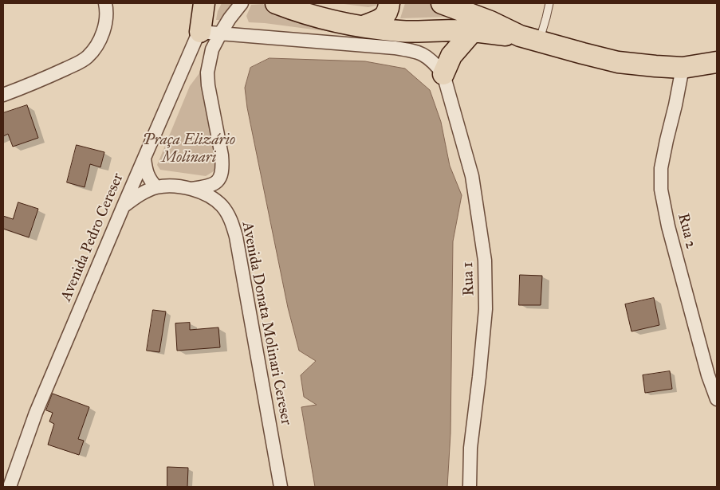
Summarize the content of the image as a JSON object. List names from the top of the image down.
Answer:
{
  "streets": {
    "street": [
      "Rua 2",
      "Avenida Pedro Cereser",
      "Rua 1",
      "Avenida Donata Molinari Cereser"
    ]
  },
  "parks": ["Praça Elizário Molinari"]
}
